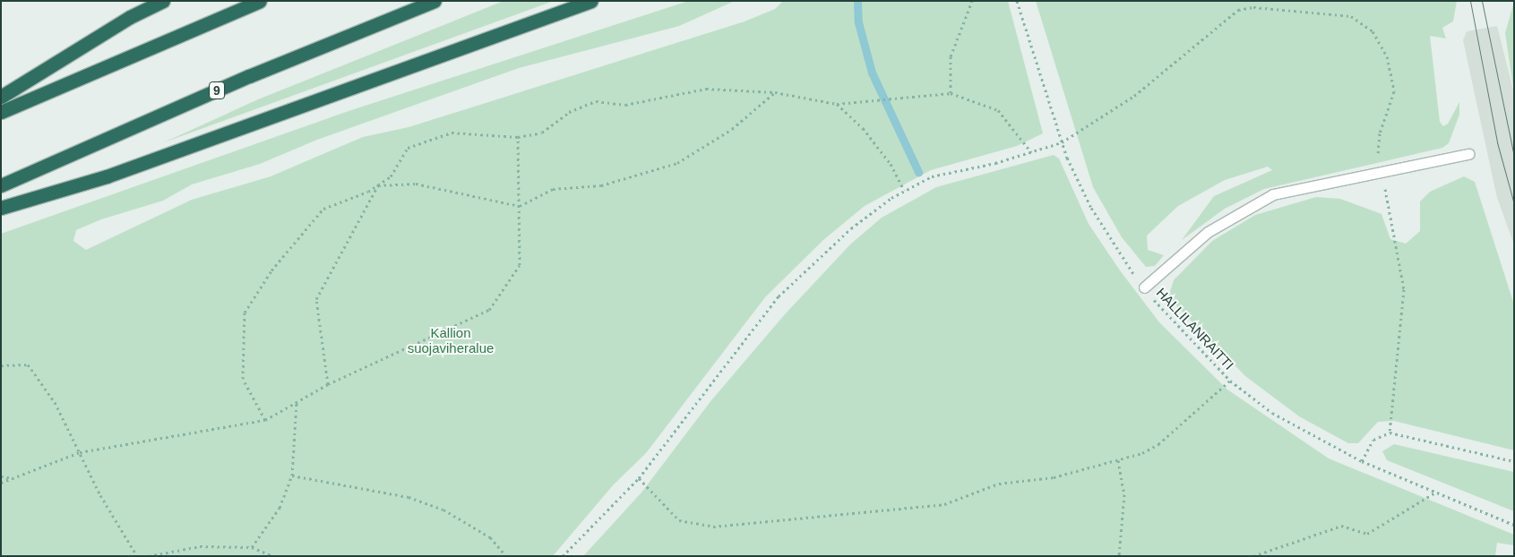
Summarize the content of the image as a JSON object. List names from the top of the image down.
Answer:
{
  "streets": {
    "highway": ["9"],
    "path": ["HALLILANRAITTI"]
  },
  "parks": ["Kallion suojaviheralue"]
}
